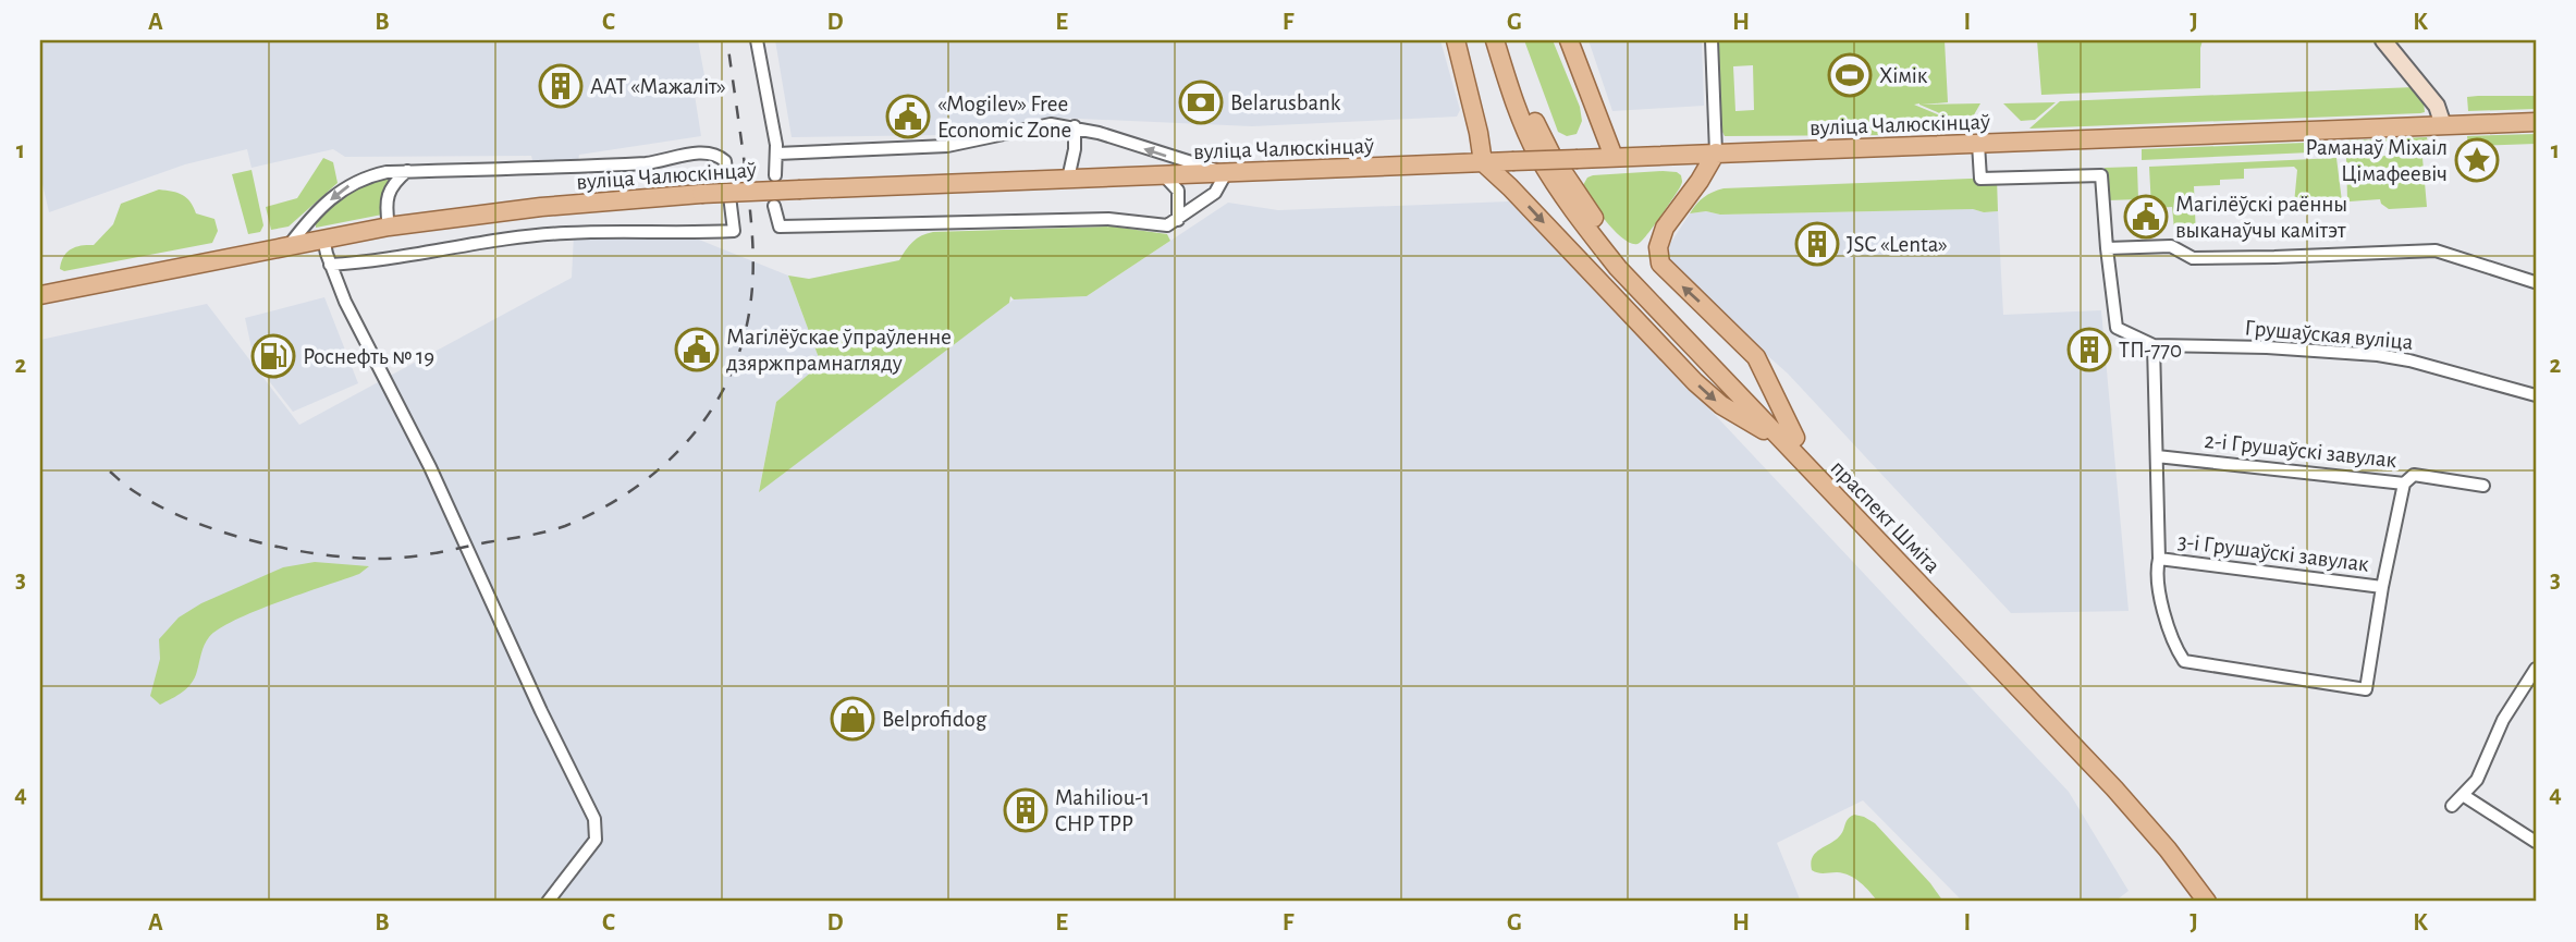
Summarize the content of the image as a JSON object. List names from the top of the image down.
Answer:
{
  "streets": {
    "main road": ["вуліца Чалюскінцаў", "праспект Шміта"],
    "street": ["Грушаўская вуліца", "2-і Грушаўскі завулак", "3-і Грушаўскі завулак"]
  },
  "places": {
    "sports": ["Хімік"],
    "building": [
      "ААТ «Мажаліт»",
      "JSC «Lenta»",
      "ТП-770",
      "Mahiliou-1 CHP TPP"
    ],
    "bank": ["Belarusbank"],
    "public building": ["«Mogilev» Free Economic Zone", "Магілёўскі раённы выканаўчы камітэт", "Магілёўскае ўпраўленне дзяржпрамнагляду"],
    "place": ["Раманаў Міхаіл Цімафеевіч"],
    "fuel station": ["Роснефть № 19"],
    "shop": ["Belprofidog"]
  },
  "grid": {
    "columns": [
      "A",
      "B",
      "C",
      "D",
      "E",
      "F",
      "G",
      "H",
      "I",
      "J",
      "K"
    ],
    "rows": [
      "1",
      "2",
      "3",
      "4"
    ]
  }
}
